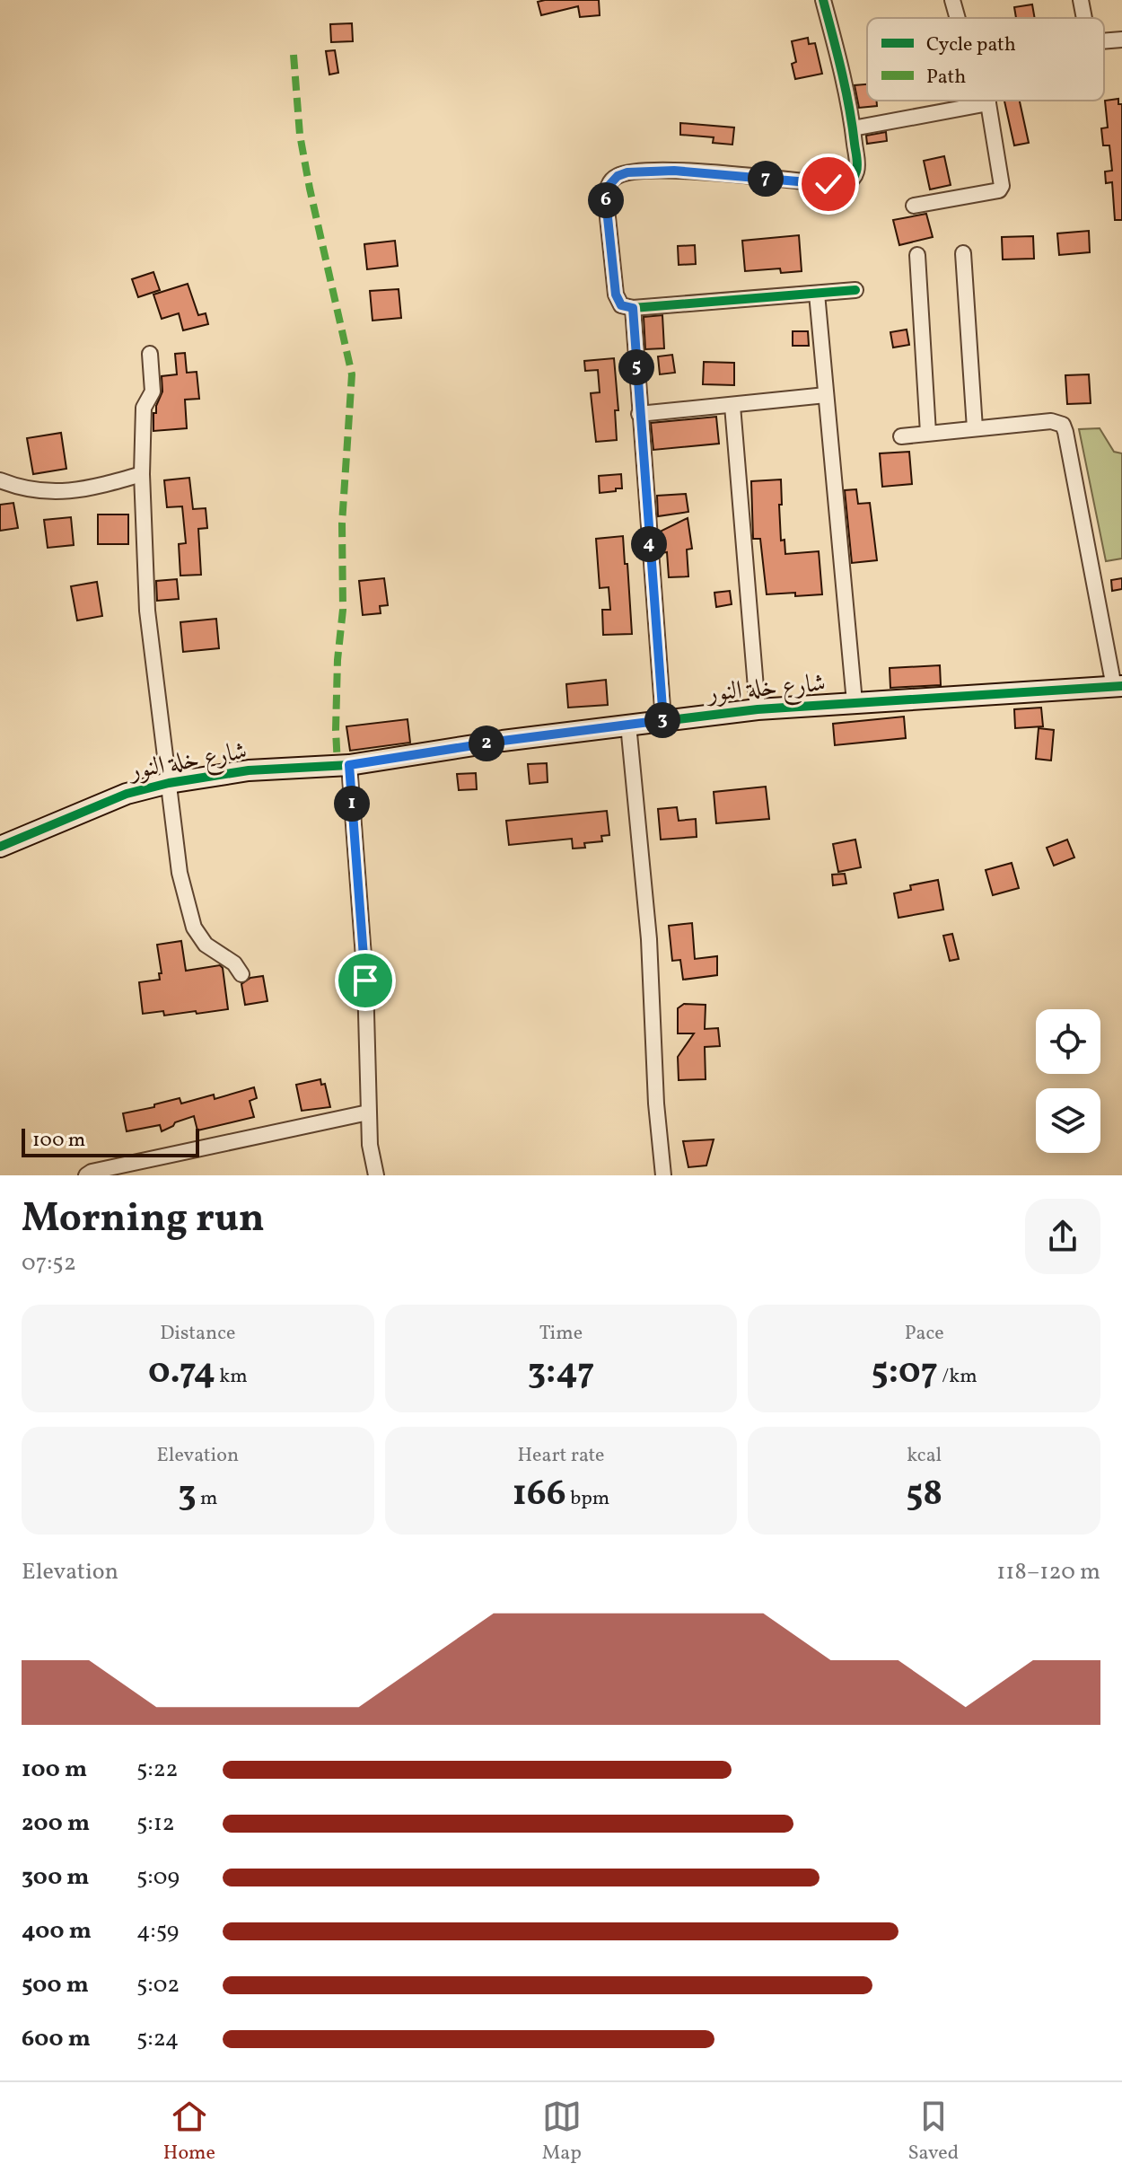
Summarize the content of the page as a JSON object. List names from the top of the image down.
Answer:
{
  "streets": {
    "street": ["شارع خلة النور"]
  },
  "legend": ["Cycle path", "Path"],
  "scale_bar": "100 m",
  "page": {
    "pins": [
      "7",
      "6",
      "5",
      "4",
      "3",
      "2",
      "1"
    ],
    "scale": "100 m",
    "heading": ["Morning run", "07:52"],
    "stats": [
      ["Distance", "0.74 km"],
      ["Time", "3:47"],
      ["Pace", "5:07 /km"],
      ["Elevation", "3 m"],
      ["Heart rate", "166 bpm"],
      ["kcal", "58"]
    ],
    "chart": ["Elevation", "118–120 m"],
    "list": [
      {
        "name": "100 m",
        "note": "5:22"
      },
      {
        "name": "200 m",
        "note": "5:12"
      },
      {
        "name": "300 m",
        "note": "5:09"
      },
      {
        "name": "400 m",
        "note": "4:59"
      },
      {
        "name": "500 m",
        "note": "5:02"
      },
      {
        "name": "600 m",
        "note": "5:24"
      }
    ],
    "tabs": ["Home", "Map", "Saved"]
  }
}
